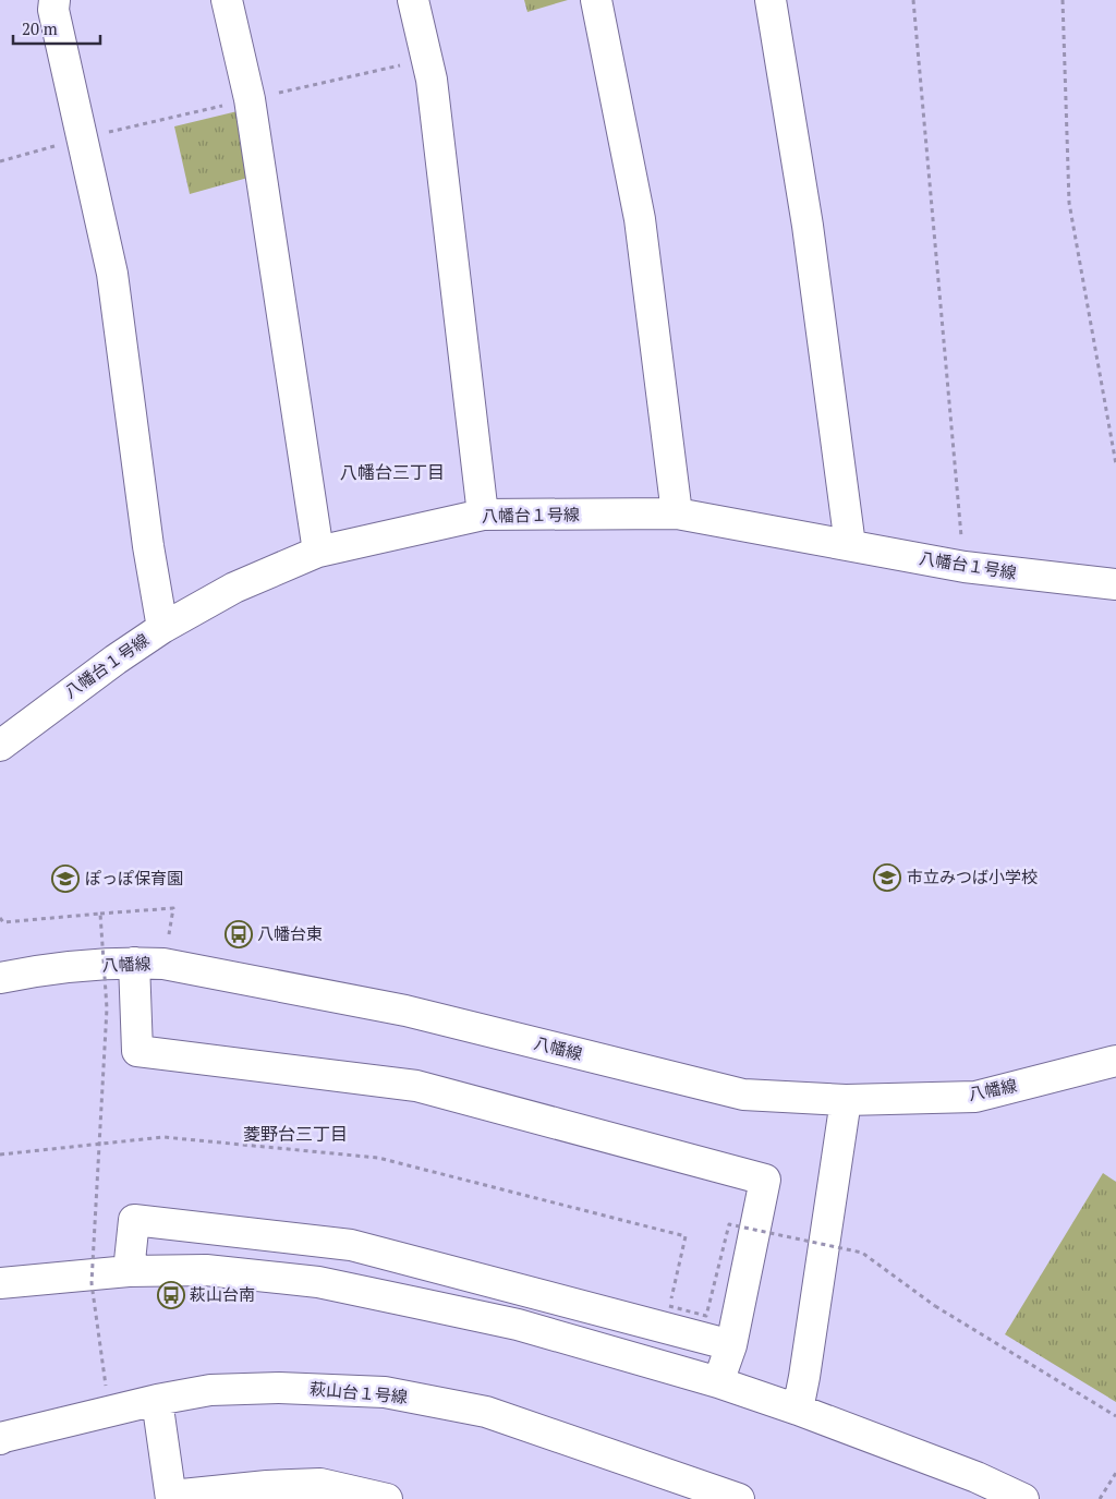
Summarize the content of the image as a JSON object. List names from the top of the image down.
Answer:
{
  "streets": {
    "street": ["八幡台１号線", "八幡線", "萩山台１号線"]
  },
  "districts": ["八幡台三丁目", "菱野台三丁目"],
  "places": {
    "school or university": ["市立みつば小学校", "ぽっぽ保育園"],
    "bus stop": ["八幡台東", "萩山台南"]
  },
  "scale_bar": "20 m"
}
